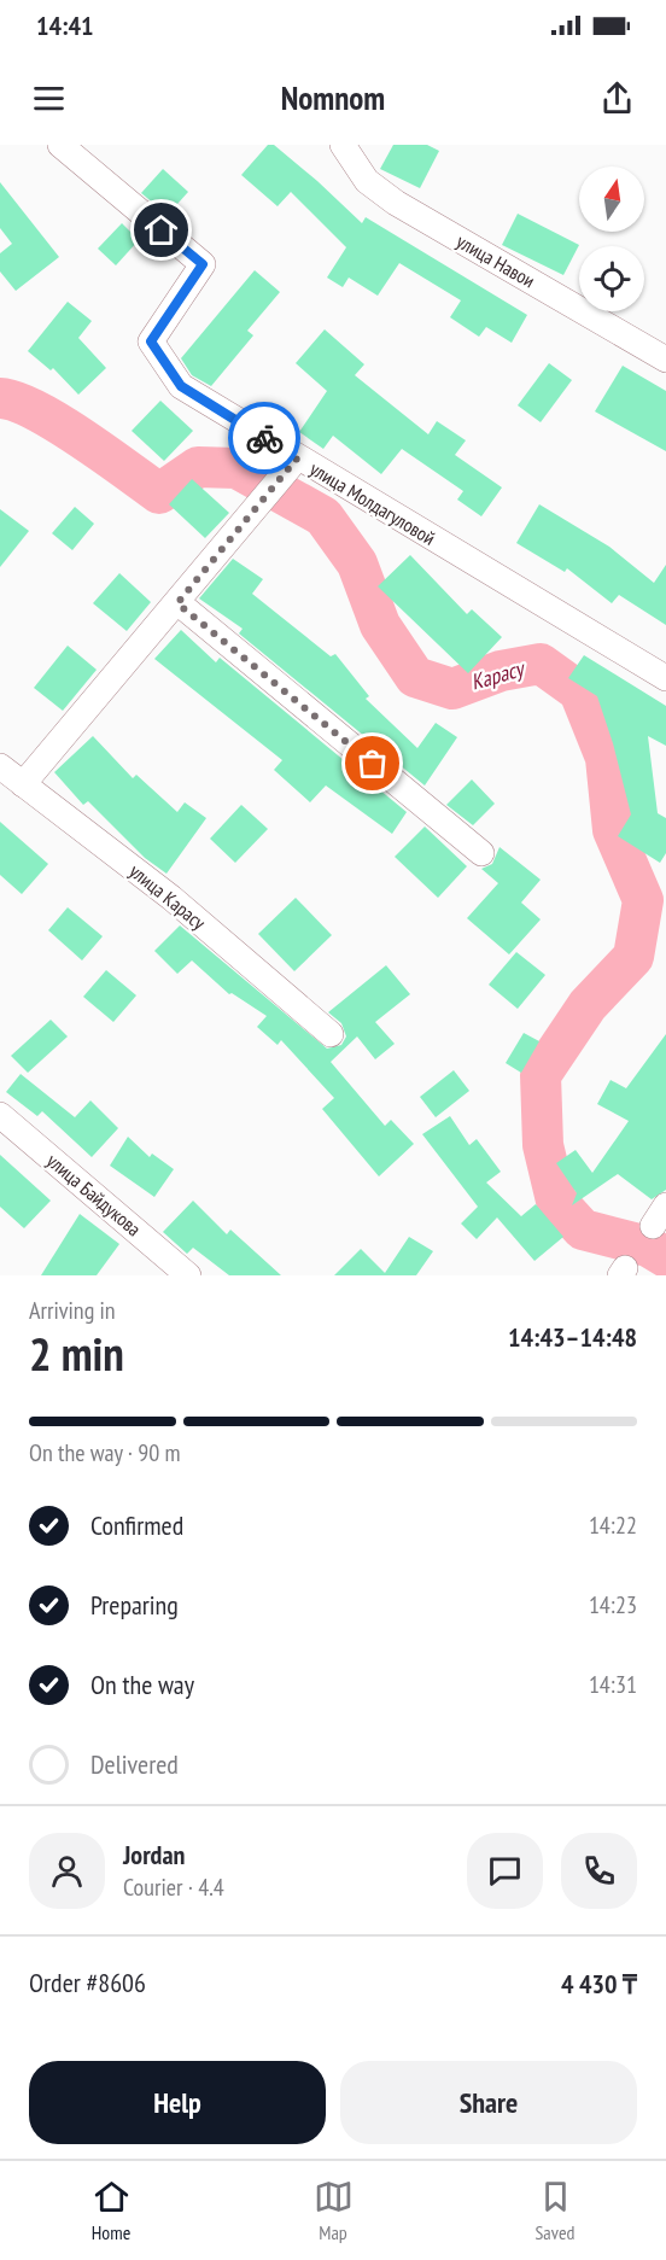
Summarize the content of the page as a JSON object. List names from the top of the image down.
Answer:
{
  "streets": {
    "street": [
      "улица Навои",
      "улица Молдагуловой",
      "улица Карасу",
      "улица Байдукова"
    ]
  },
  "water": ["Карасу"],
  "north": "top",
  "page": {
    "status": "14:41",
    "header": "Nomnom",
    "heading": ["2 min", "Arriving in", "14:43–14:48"],
    "panel": [
      "Jordan",
      "Courier · 4.4",
      "Order #8606",
      "4 430 ₸"
    ],
    "bar": "On the way · 90 m",
    "list": [
      ["Confirmed", "14:22"],
      ["Preparing", "14:23"],
      ["On the way", "14:31"],
      "Delivered"
    ],
    "buttons": ["Help", "Share"],
    "tabs": ["Home", "Map", "Saved"]
  }
}
